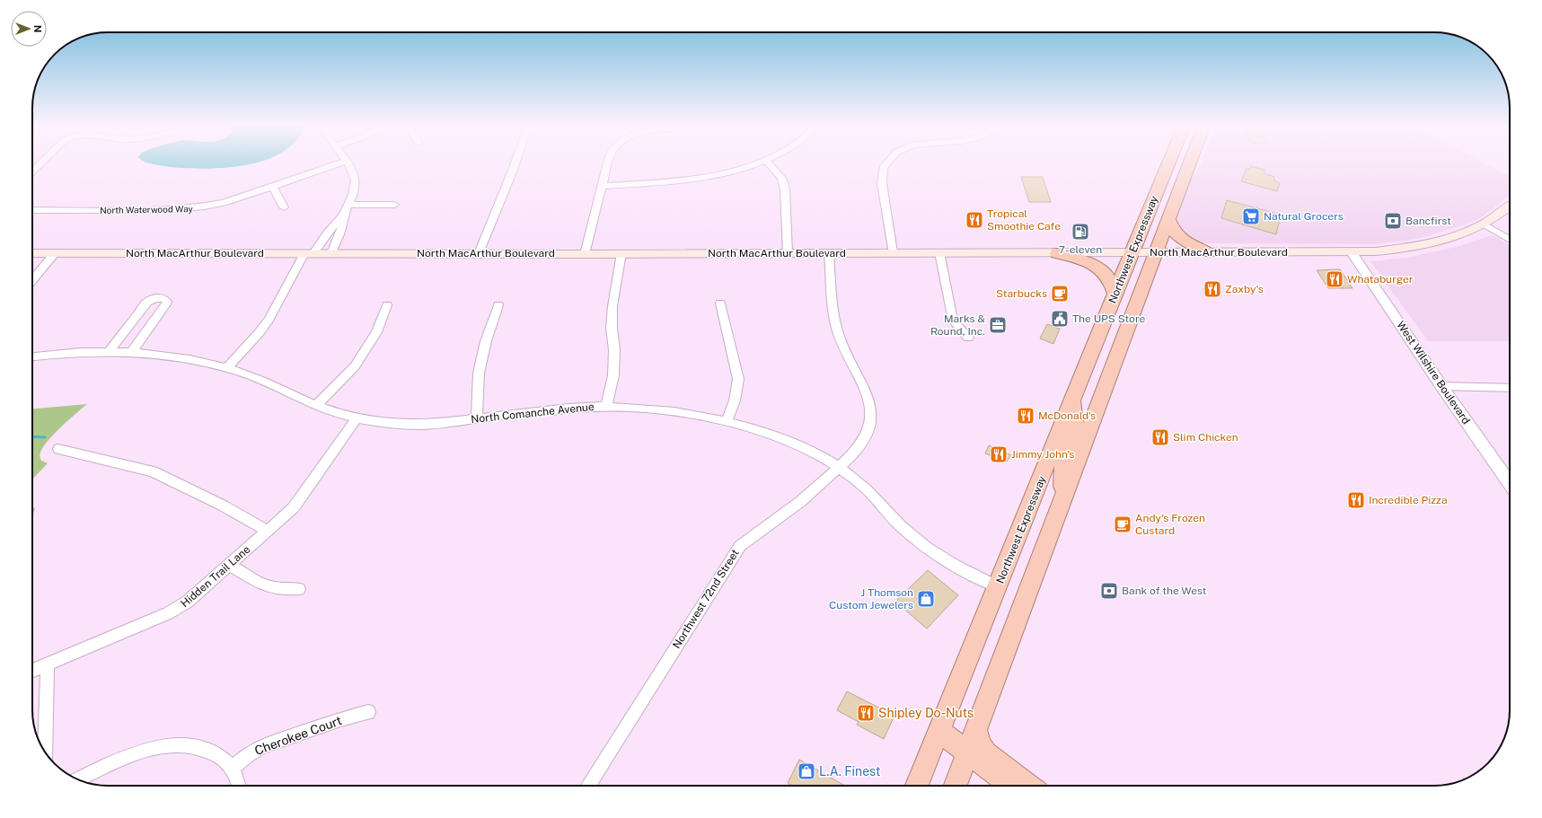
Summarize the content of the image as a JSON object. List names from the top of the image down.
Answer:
{
  "streets": {
    "highway": ["Northwest Expressway"],
    "main road": ["North MacArthur Boulevard"],
    "street": [
      "North Waterwood Way",
      "West Wilshire Boulevard",
      "North Comanche Avenue",
      "Hidden Trail Lane",
      "Northwest 72nd Street",
      "Cherokee Court"
    ]
  },
  "crossings": [
    ["Northwest Expressway", "North MacArthur Boulevard"],
    ["Northwest Expressway", "North Comanche Avenue"],
    ["North MacArthur Boulevard", "West Wilshire Boulevard"],
    ["North MacArthur Boulevard", "Northwest 72nd Street"],
    ["North Comanche Avenue", "Hidden Trail Lane"],
    ["North Comanche Avenue", "Northwest 72nd Street"]
  ],
  "places": {
    "supermarket": ["Natural Grocers"],
    "restaurant": [
      "Tropical Smoothie Cafe",
      "Whataburger",
      "Zaxby's",
      "McDonald's",
      "Slim Chicken",
      "Jimmy John's",
      "Incredible Pizza",
      "Shipley Do-Nuts"
    ],
    "bank": ["Bancfirst", "Bank of the West"],
    "fuel station": ["7-eleven"],
    "cafe": ["Starbucks", "Andy's Frozen Custard"],
    "public building": ["The UPS Store"],
    "office": ["Marks & Round, Inc."],
    "shop": ["J Thomson Custom Jewelers", "L.A. Finest"]
  },
  "north": "right"
}
